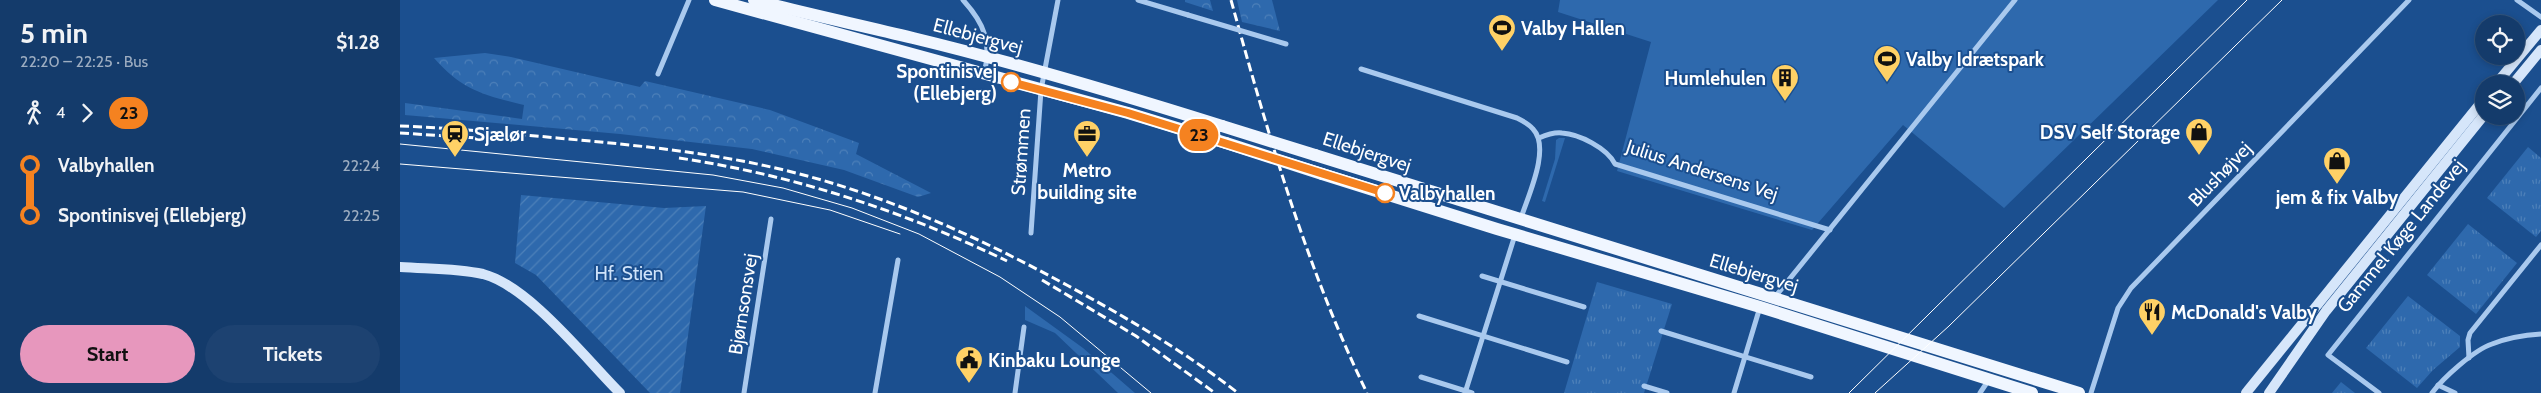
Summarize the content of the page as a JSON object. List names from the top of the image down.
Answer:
{
  "streets": {
    "main road": ["Ellebjergvej", "Gammel Køge Landevej"],
    "street": [
      "Strømmen",
      "Julius Andersens Vej",
      "Blushøjvej",
      "Bjørnsonsvej"
    ]
  },
  "crossings": [
    ["Ellebjergvej", "Strømmen"]
  ],
  "parks": ["Hf. Stien"],
  "places": {
    "sports": ["Valby Hallen", "Valby Idrætspark"],
    "other": ["Spontinisvej (Ellebjerg)", "Valbyhallen"],
    "building": ["Humlehulen"],
    "shop": ["DSV Self Storage", "jem & fix Valby"],
    "station": ["Sjælør"],
    "office": ["Metro building site"],
    "restaurant": ["McDonald's Valby"],
    "public building": ["Kinbaku Lounge"]
  },
  "lines": ["bus line 23"],
  "page": {
    "heading": ["5 min", "22:20 – 22:25 · Bus", "$1.28"],
    "on_map": "23",
    "legs": ["4", "23"],
    "list": [
      {
        "name": "Valbyhallen",
        "value": "22:24"
      },
      {
        "name": "Spontinisvej (Ellebjerg)",
        "value": "22:25"
      }
    ],
    "buttons": ["Start", "Tickets"]
  }
}
